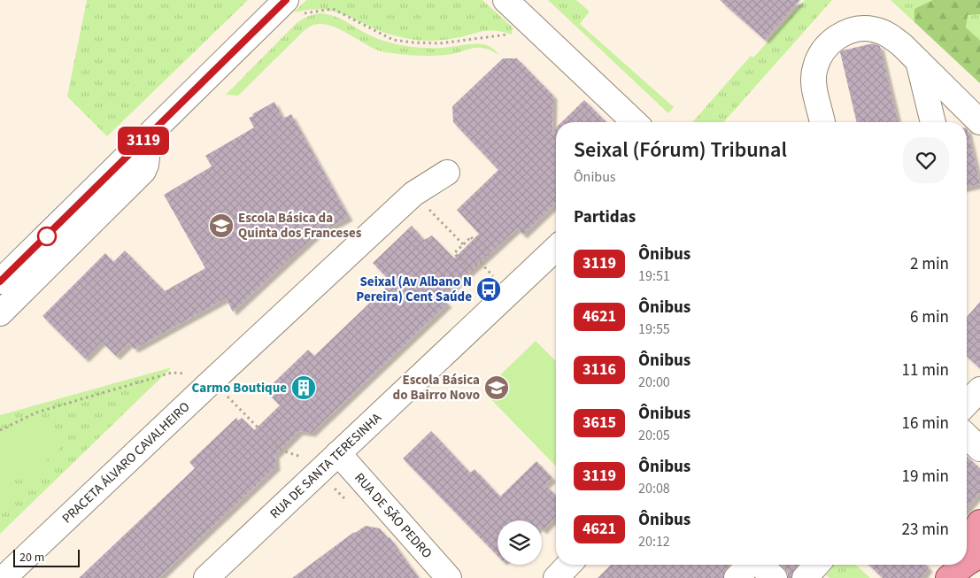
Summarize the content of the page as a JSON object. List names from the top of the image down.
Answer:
{
  "streets": {
    "street": ["PRACETA ÁLVARO CAVALHEIRO", "RUA DE SANTA TERESINHA", "RUA DE SÃO PEDRO"]
  },
  "crossings": [
    ["RUA DE SANTA TERESINHA", "RUA DE SÃO PEDRO"]
  ],
  "places": {
    "school or university": ["Escola Básica da Quinta dos Franceses", "Escola Básica do Bairro Novo"],
    "bus stop": ["Seixal (Av Albano N Pereira) Cent Saúde"],
    "building": ["Carmo Boutique"]
  },
  "lines": ["bus line 3119"],
  "scale_bar": "20 m",
  "page": {
    "on_map": "3119",
    "heading": [
      ["Seixal (Fórum) Tribunal", "Ônibus"],
      "Partidas"
    ],
    "list": [
      {
        "mark": "3119",
        "name": "Ônibus",
        "note": "19:51",
        "value": "2 min"
      },
      {
        "mark": "4621",
        "name": "Ônibus",
        "note": "19:55",
        "value": "6 min"
      },
      {
        "mark": "3116",
        "name": "Ônibus",
        "note": "20:00",
        "value": "11 min"
      },
      {
        "mark": "3615",
        "name": "Ônibus",
        "note": "20:05",
        "value": "16 min"
      },
      {
        "mark": "3119",
        "name": "Ônibus",
        "note": "20:08",
        "value": "19 min"
      },
      {
        "mark": "4621",
        "name": "Ônibus",
        "note": "20:12",
        "value": "23 min"
      }
    ],
    "scale": "20 m"
  }
}
